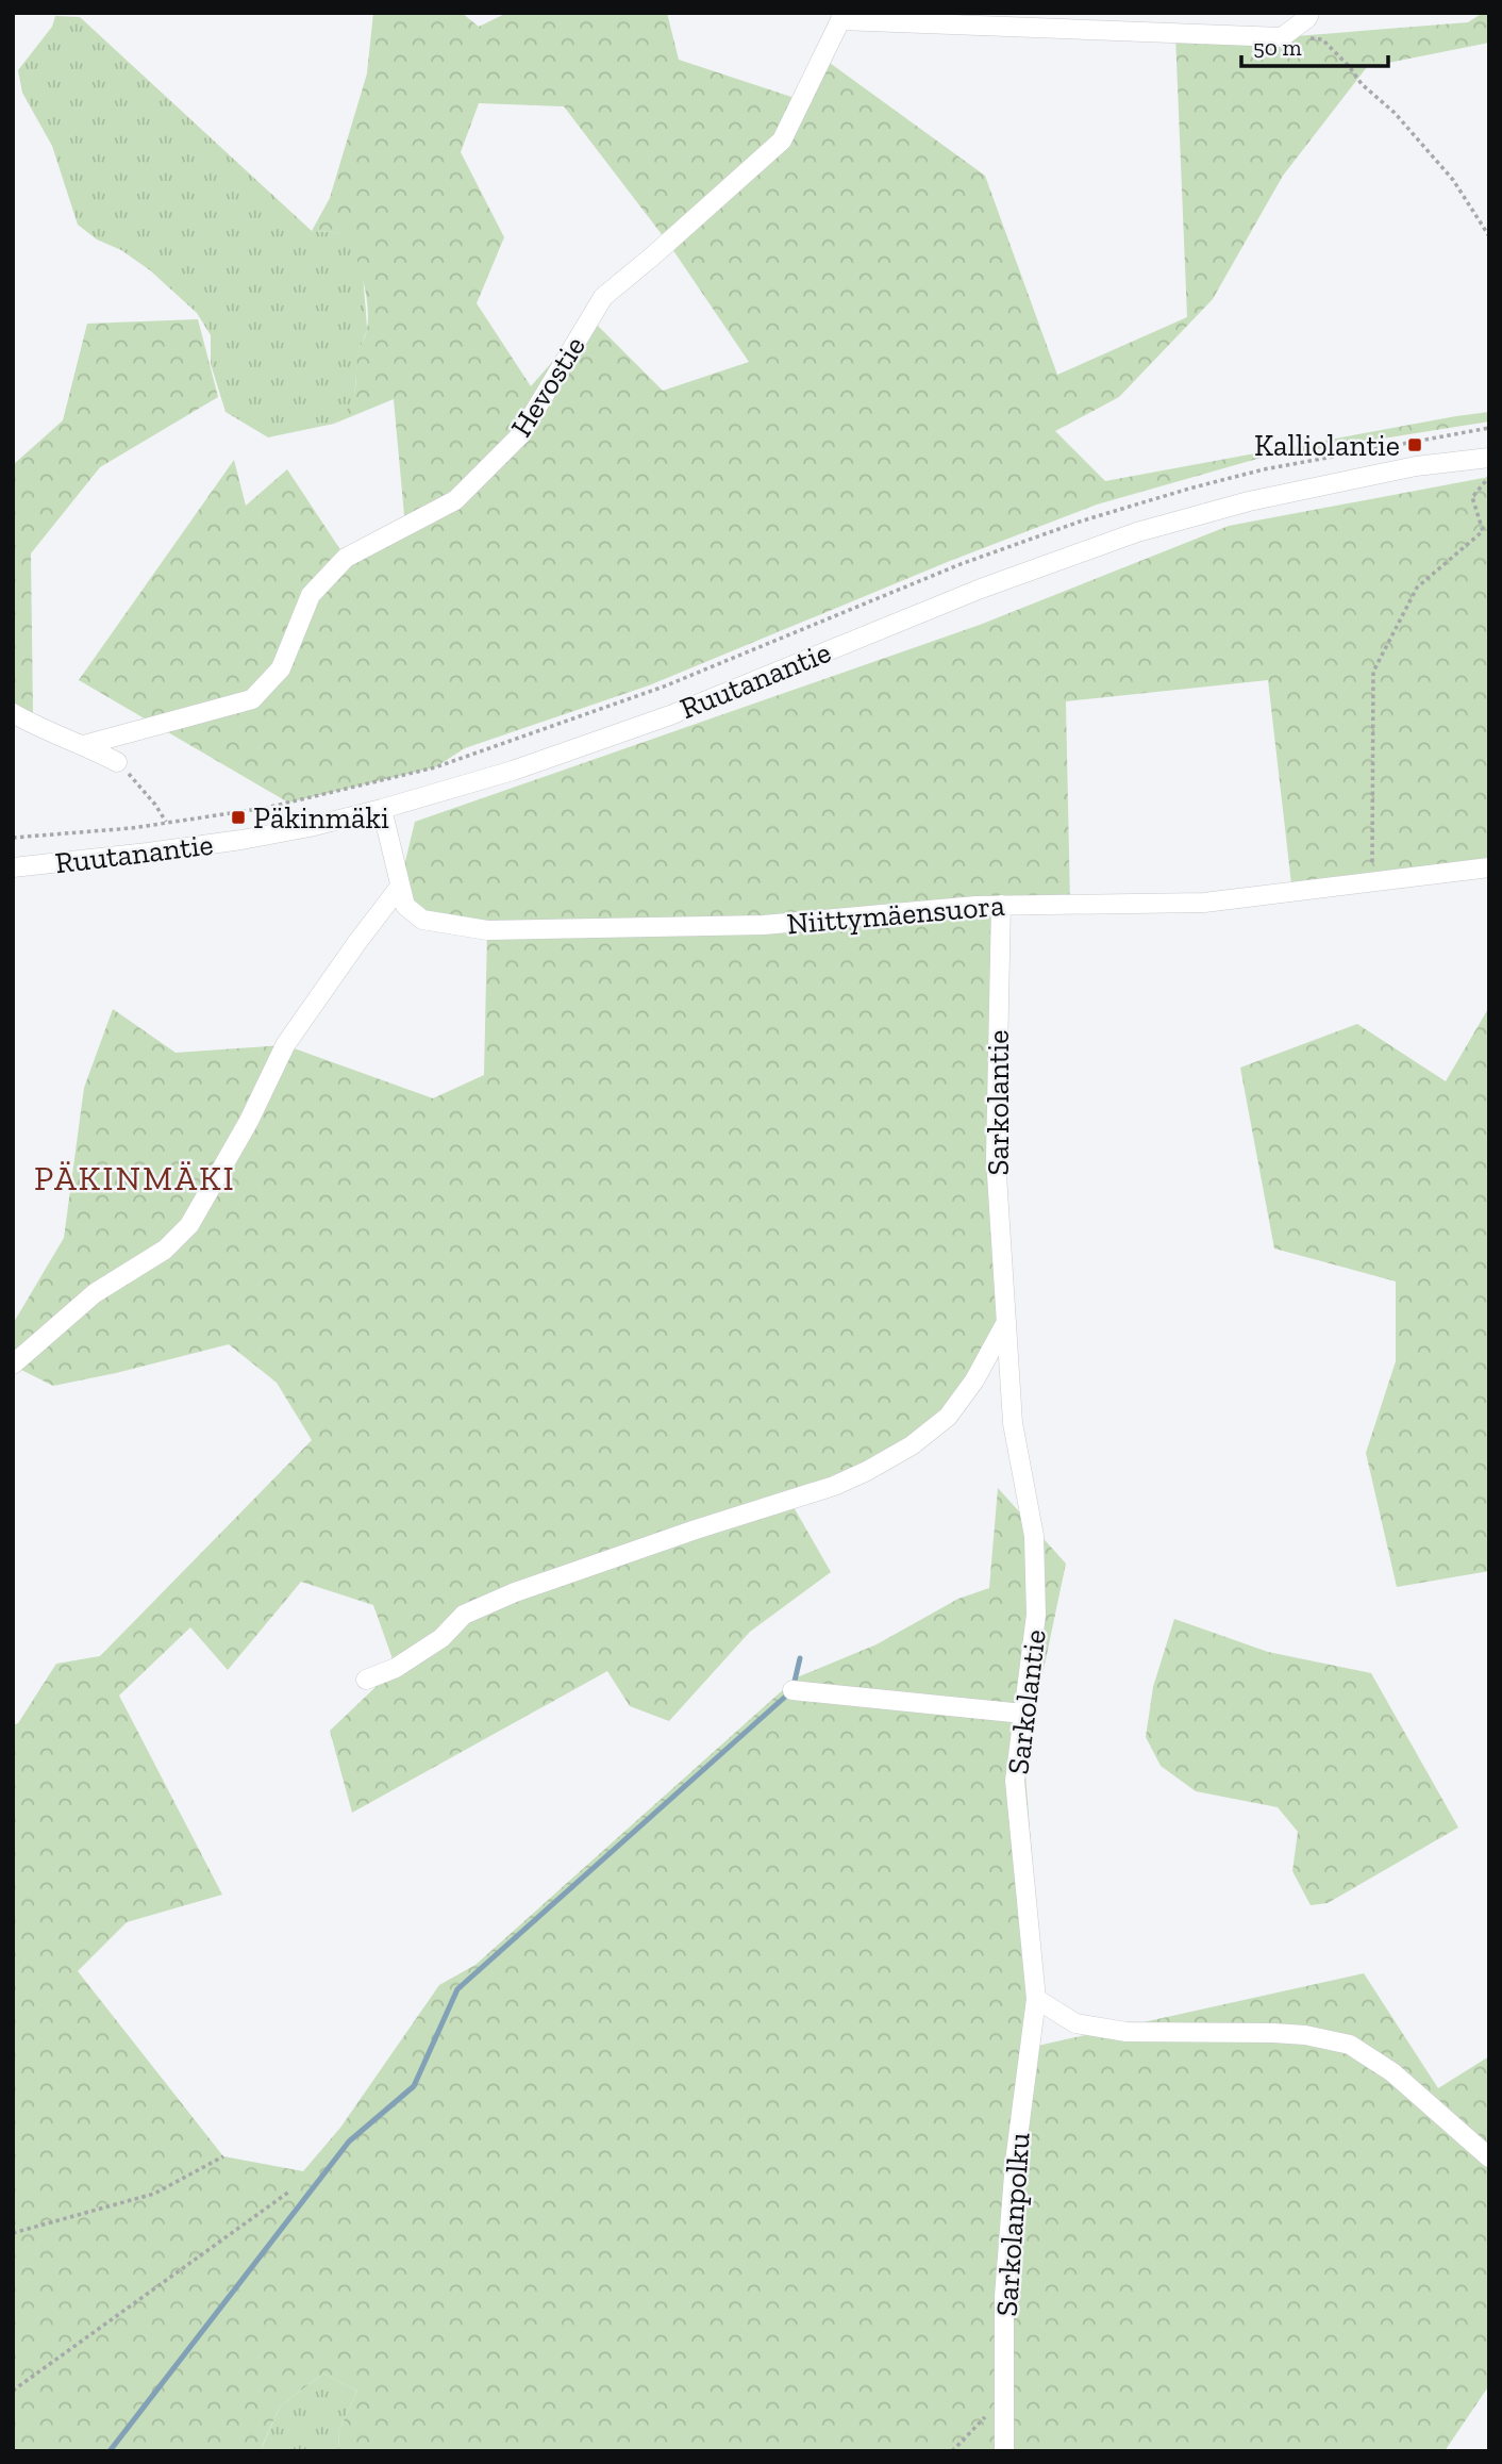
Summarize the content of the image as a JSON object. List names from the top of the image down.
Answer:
{
  "streets": {
    "street": [
      "Hevostie",
      "Ruutanantie",
      "Niittymäensuora",
      "Sarkolantie",
      "Sarkolanpolku"
    ]
  },
  "crossings": [
    ["Ruutanantie", "Niittymäensuora"],
    ["Niittymäensuora", "Sarkolantie"],
    ["Sarkolantie", "Sarkolanpolku"]
  ],
  "districts": ["PÄKINMÄKI"],
  "places": {
    "transit": ["Kalliolantie", "Päkinmäki"]
  },
  "scale_bar": "50 m"
}
